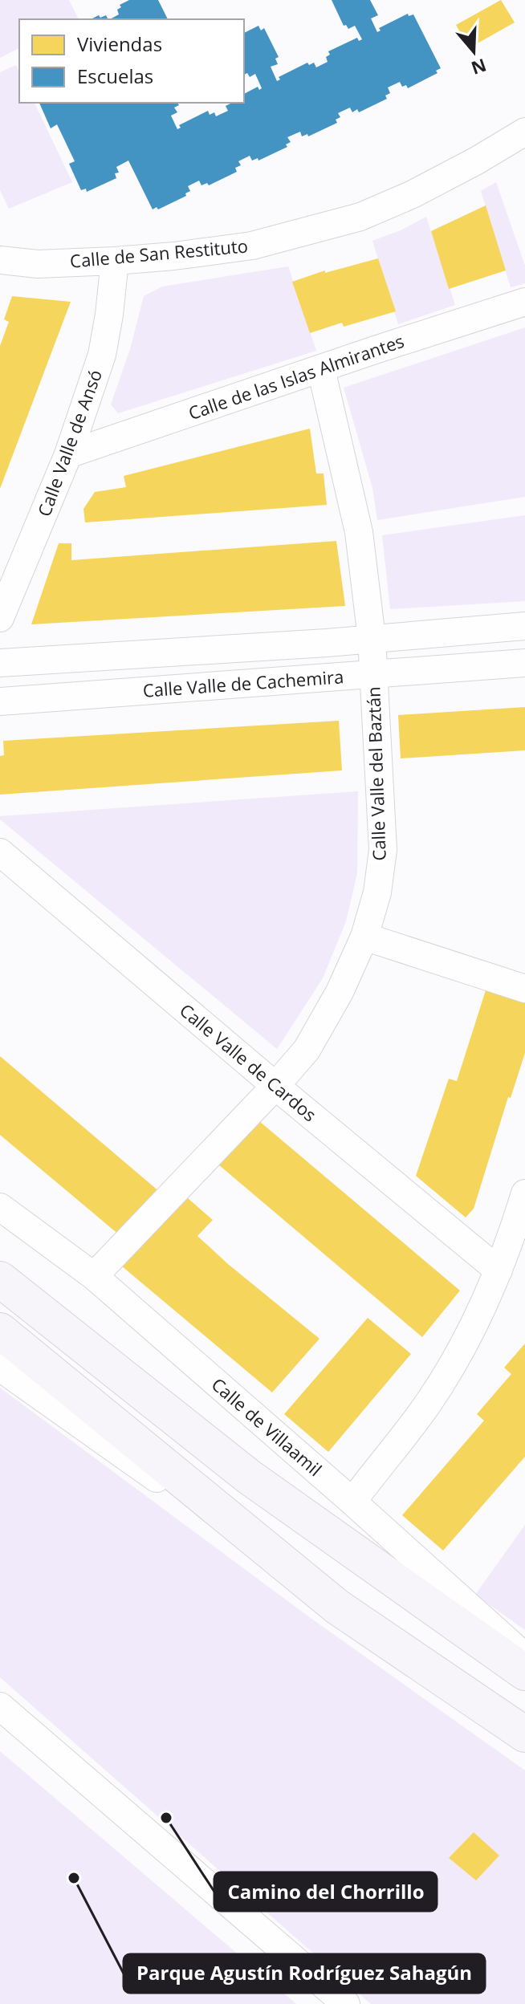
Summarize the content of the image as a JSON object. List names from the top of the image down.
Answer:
{
  "streets": {
    "street": [
      "Calle de San Restituto",
      "Calle de las Islas Almirantes",
      "Calle Valle de Ansó",
      "Calle Valle de Cachemira",
      "Calle Valle del Baztán",
      "Calle Valle de Cardos",
      "Calle de Villaamil"
    ]
  },
  "crossings": [
    ["Calle de San Restituto", "Calle Valle de Ansó"],
    ["Calle de las Islas Almirantes", "Calle Valle de Ansó"],
    ["Calle de las Islas Almirantes", "Calle Valle del Baztán"],
    ["Calle Valle de Cachemira", "Calle Valle del Baztán"],
    ["Calle Valle del Baztán", "Calle Valle de Cardos"],
    ["Calle Valle del Baztán", "Calle de Villaamil"]
  ],
  "places": ["Camino del Chorrillo", "Parque Agustín Rodríguez Sahagún"],
  "legend": ["Viviendas", "Escuelas"],
  "north": "bottom"
}
